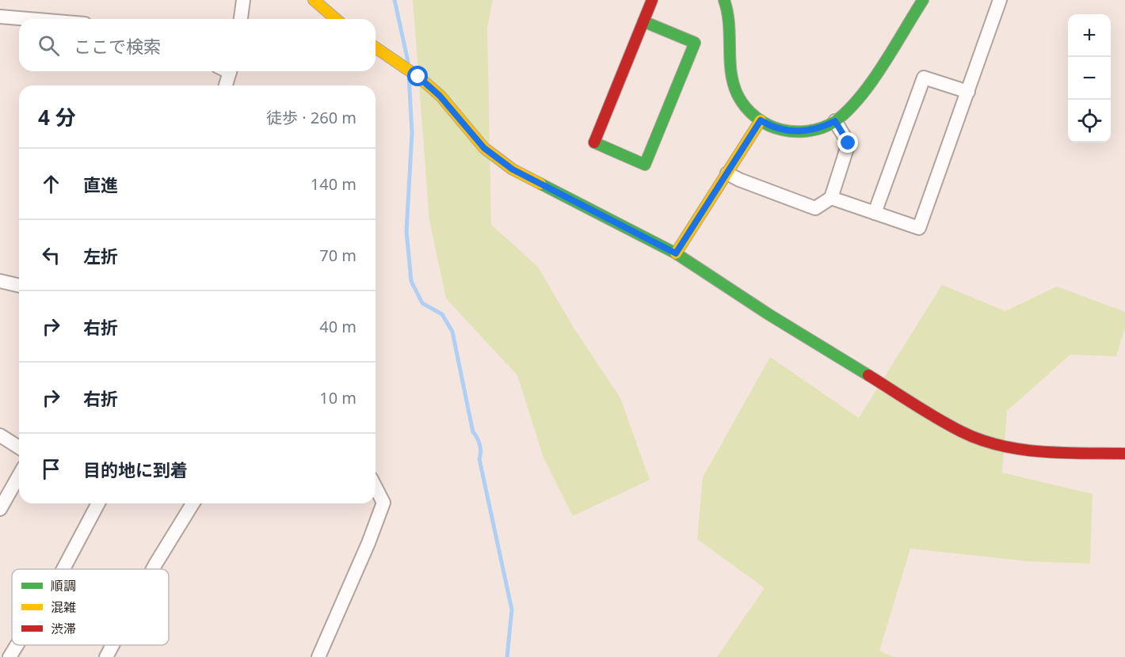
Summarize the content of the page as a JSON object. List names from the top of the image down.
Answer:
{
  "legend": ["順調", "混雑", "渋滞"],
  "page": {
    "map_buttons": ["+", "−"],
    "search": "ここで検索",
    "heading": ["4 分", "徒歩 · 260 m"],
    "list": [
      ["直進", "140 m"],
      ["左折", "70 m"],
      ["右折", "40 m"],
      ["右折", "10 m"],
      "目的地に到着"
    ]
  }
}
